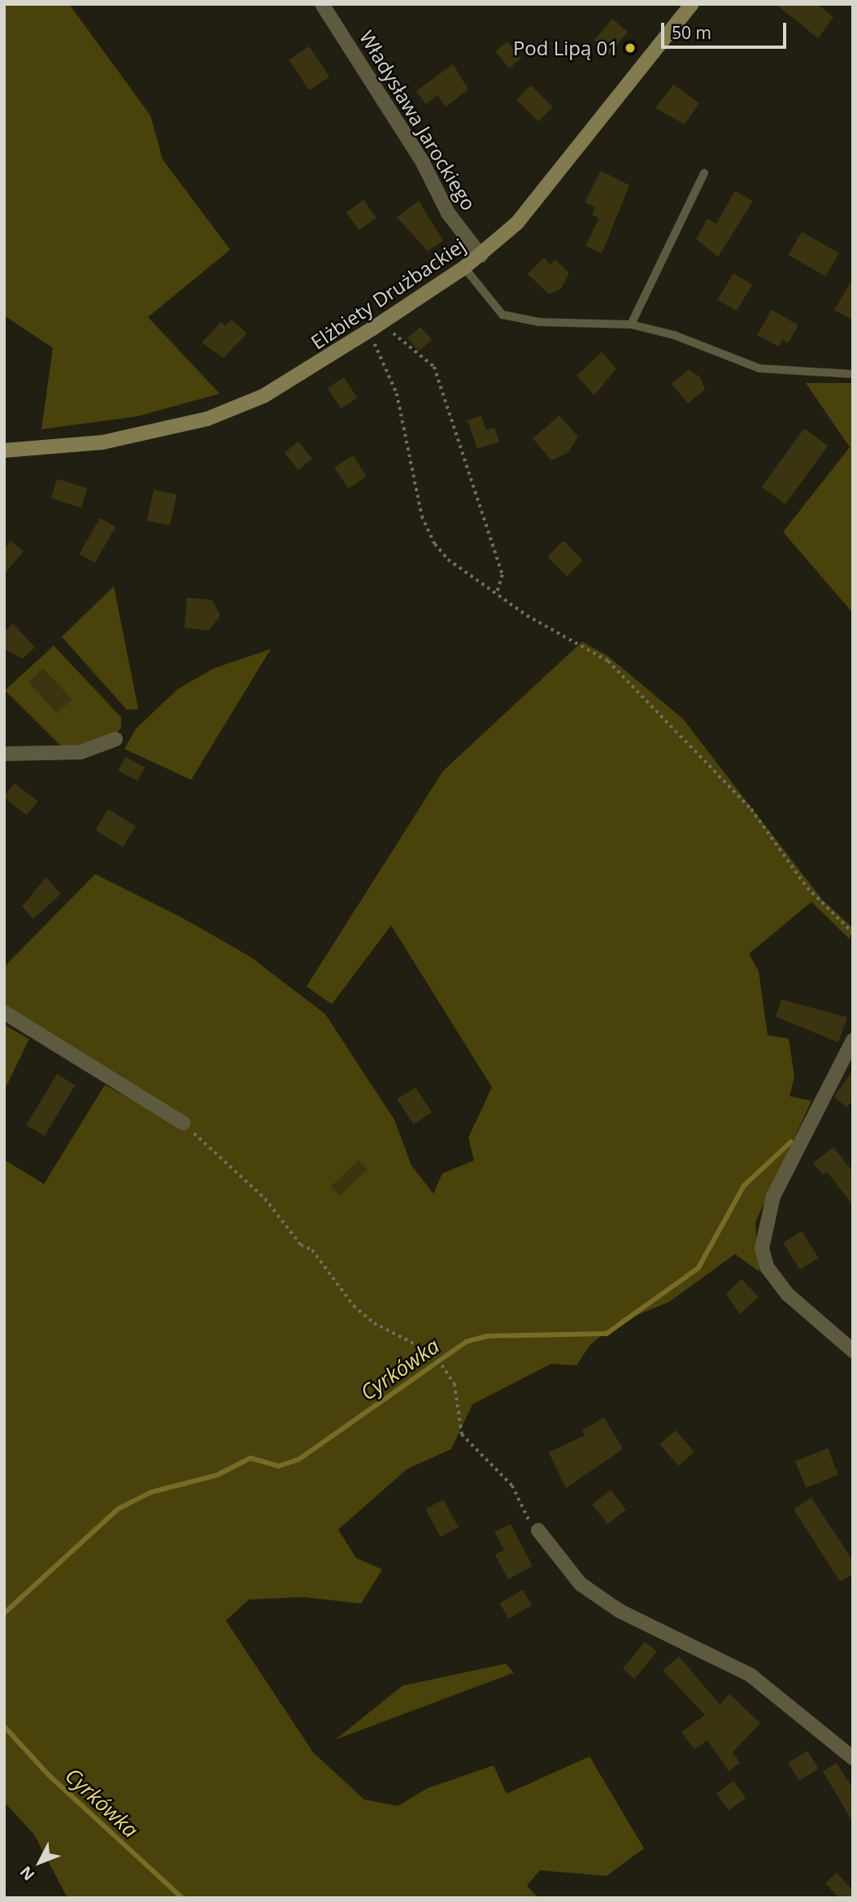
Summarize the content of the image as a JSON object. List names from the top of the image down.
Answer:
{
  "streets": {
    "street": ["Władysława Jarockiego", "Elżbiety Drużbackiej"]
  },
  "crossings": [
    ["Władysława Jarockiego", "Elżbiety Drużbackiej"]
  ],
  "water": ["Cyrkówka"],
  "places": ["Pod Lipą 01"],
  "scale_bar": "50 m",
  "north": "bottom left"
}
